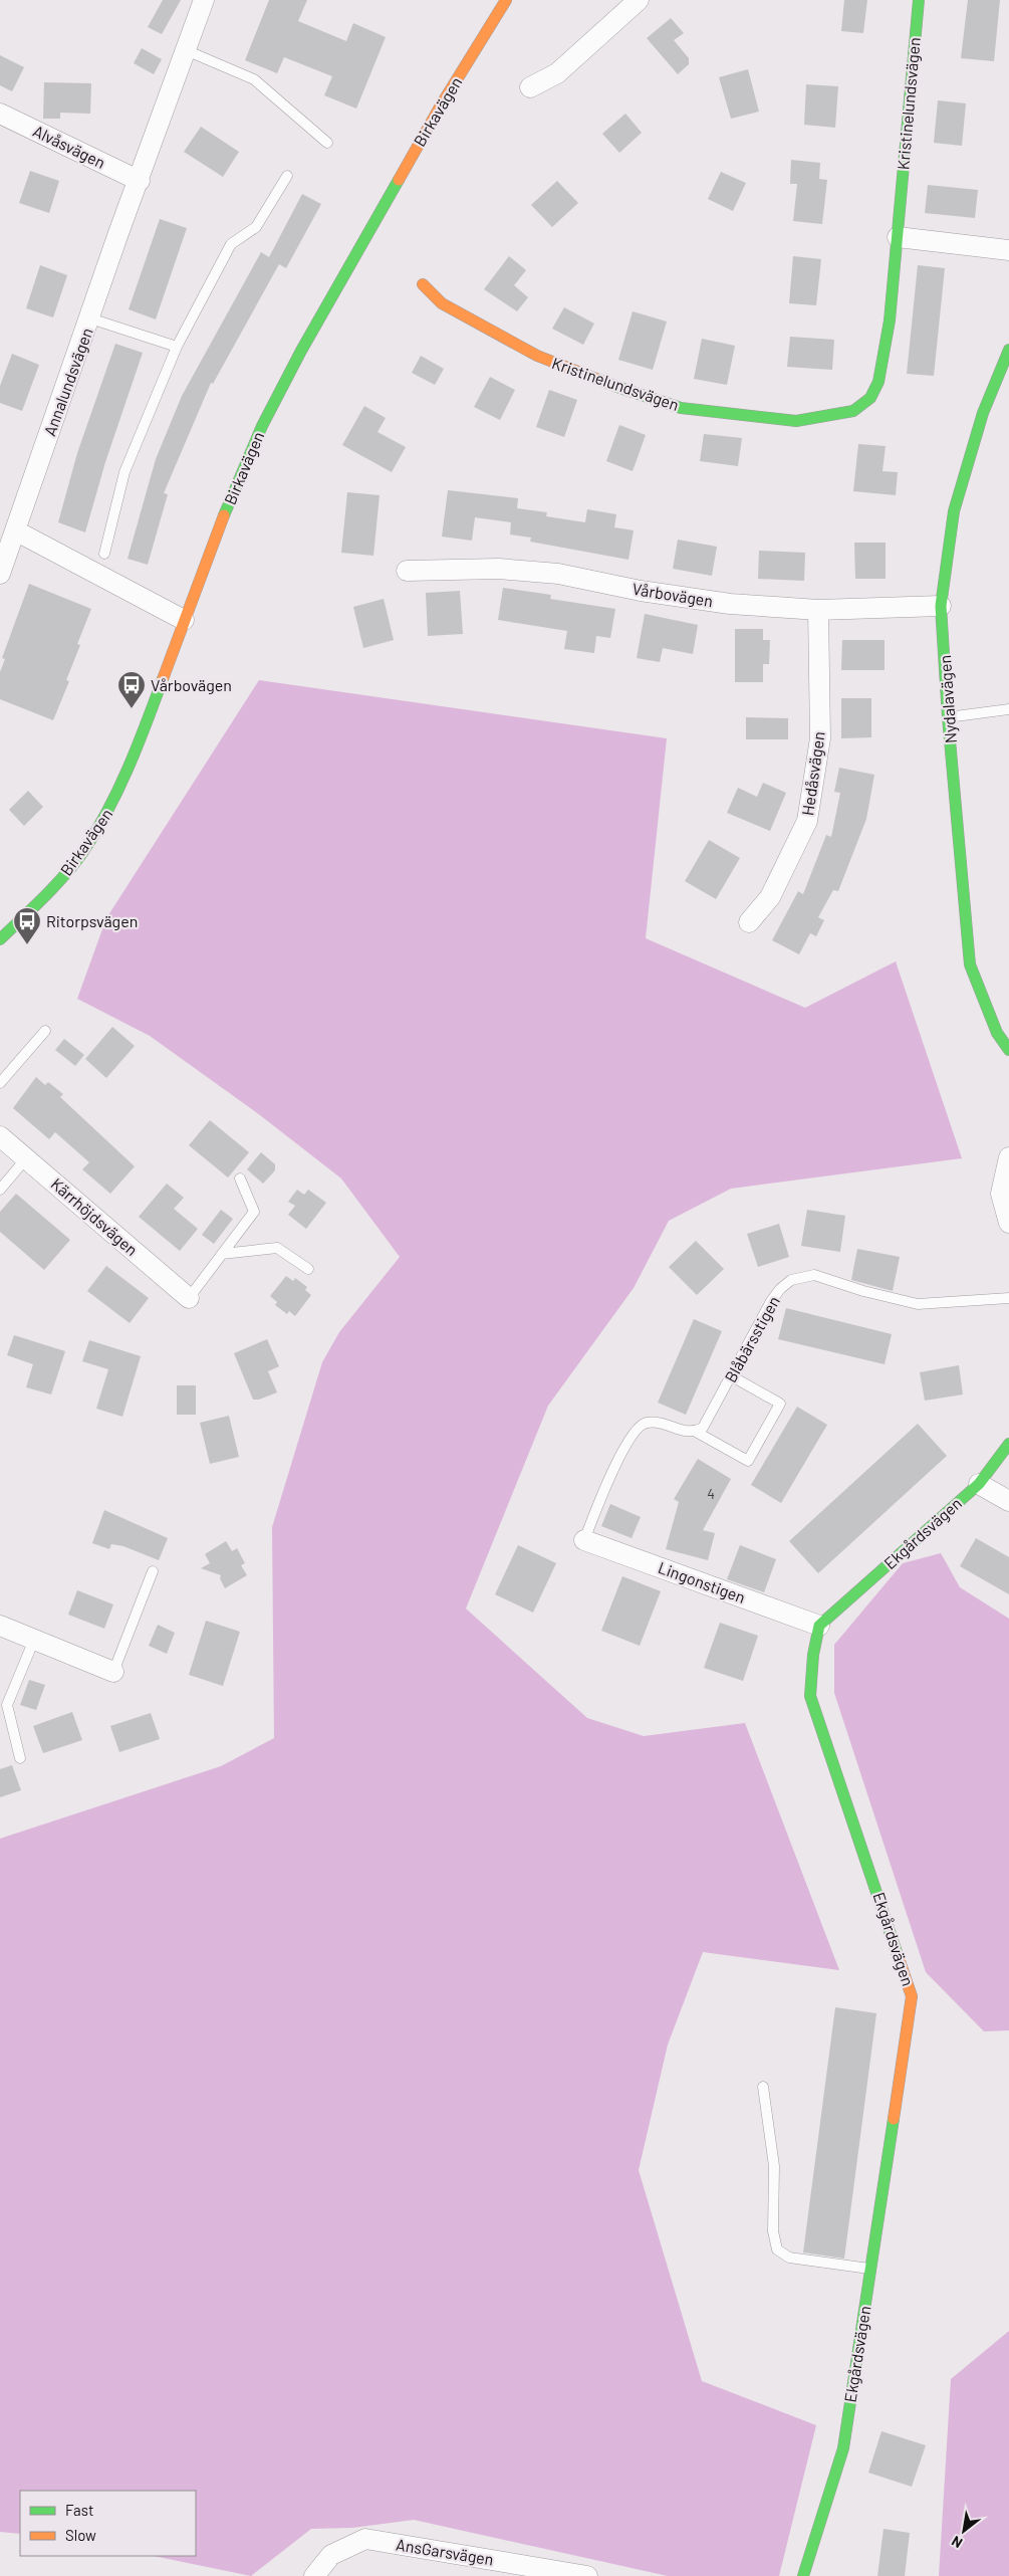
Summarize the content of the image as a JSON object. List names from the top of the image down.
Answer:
{
  "streets": {
    "street": [
      "Kristinelundsvägen",
      "Birkavägen",
      "Alvåsvägen",
      "Annalundsvägen",
      "Vårbovägen",
      "Nydalavägen",
      "Hedåsvägen",
      "Kärrhöjdsvägen",
      "Ekgårdsvägen",
      "Lingonstigen",
      "AnsGarsvägen"
    ],
    "lane": ["Blåbärsstigen"]
  },
  "crossings": [
    ["Alvåsvägen", "Annalundsvägen"],
    ["Vårbovägen", "Nydalavägen"],
    ["Vårbovägen", "Hedåsvägen"],
    ["Ekgårdsvägen", "Lingonstigen"]
  ],
  "places": {
    "bus stop": ["Vårbovägen", "Ritorpsvägen"]
  },
  "house_numbers": ["4"],
  "legend": ["Fast", "Slow"],
  "north": "bottom left"
}
